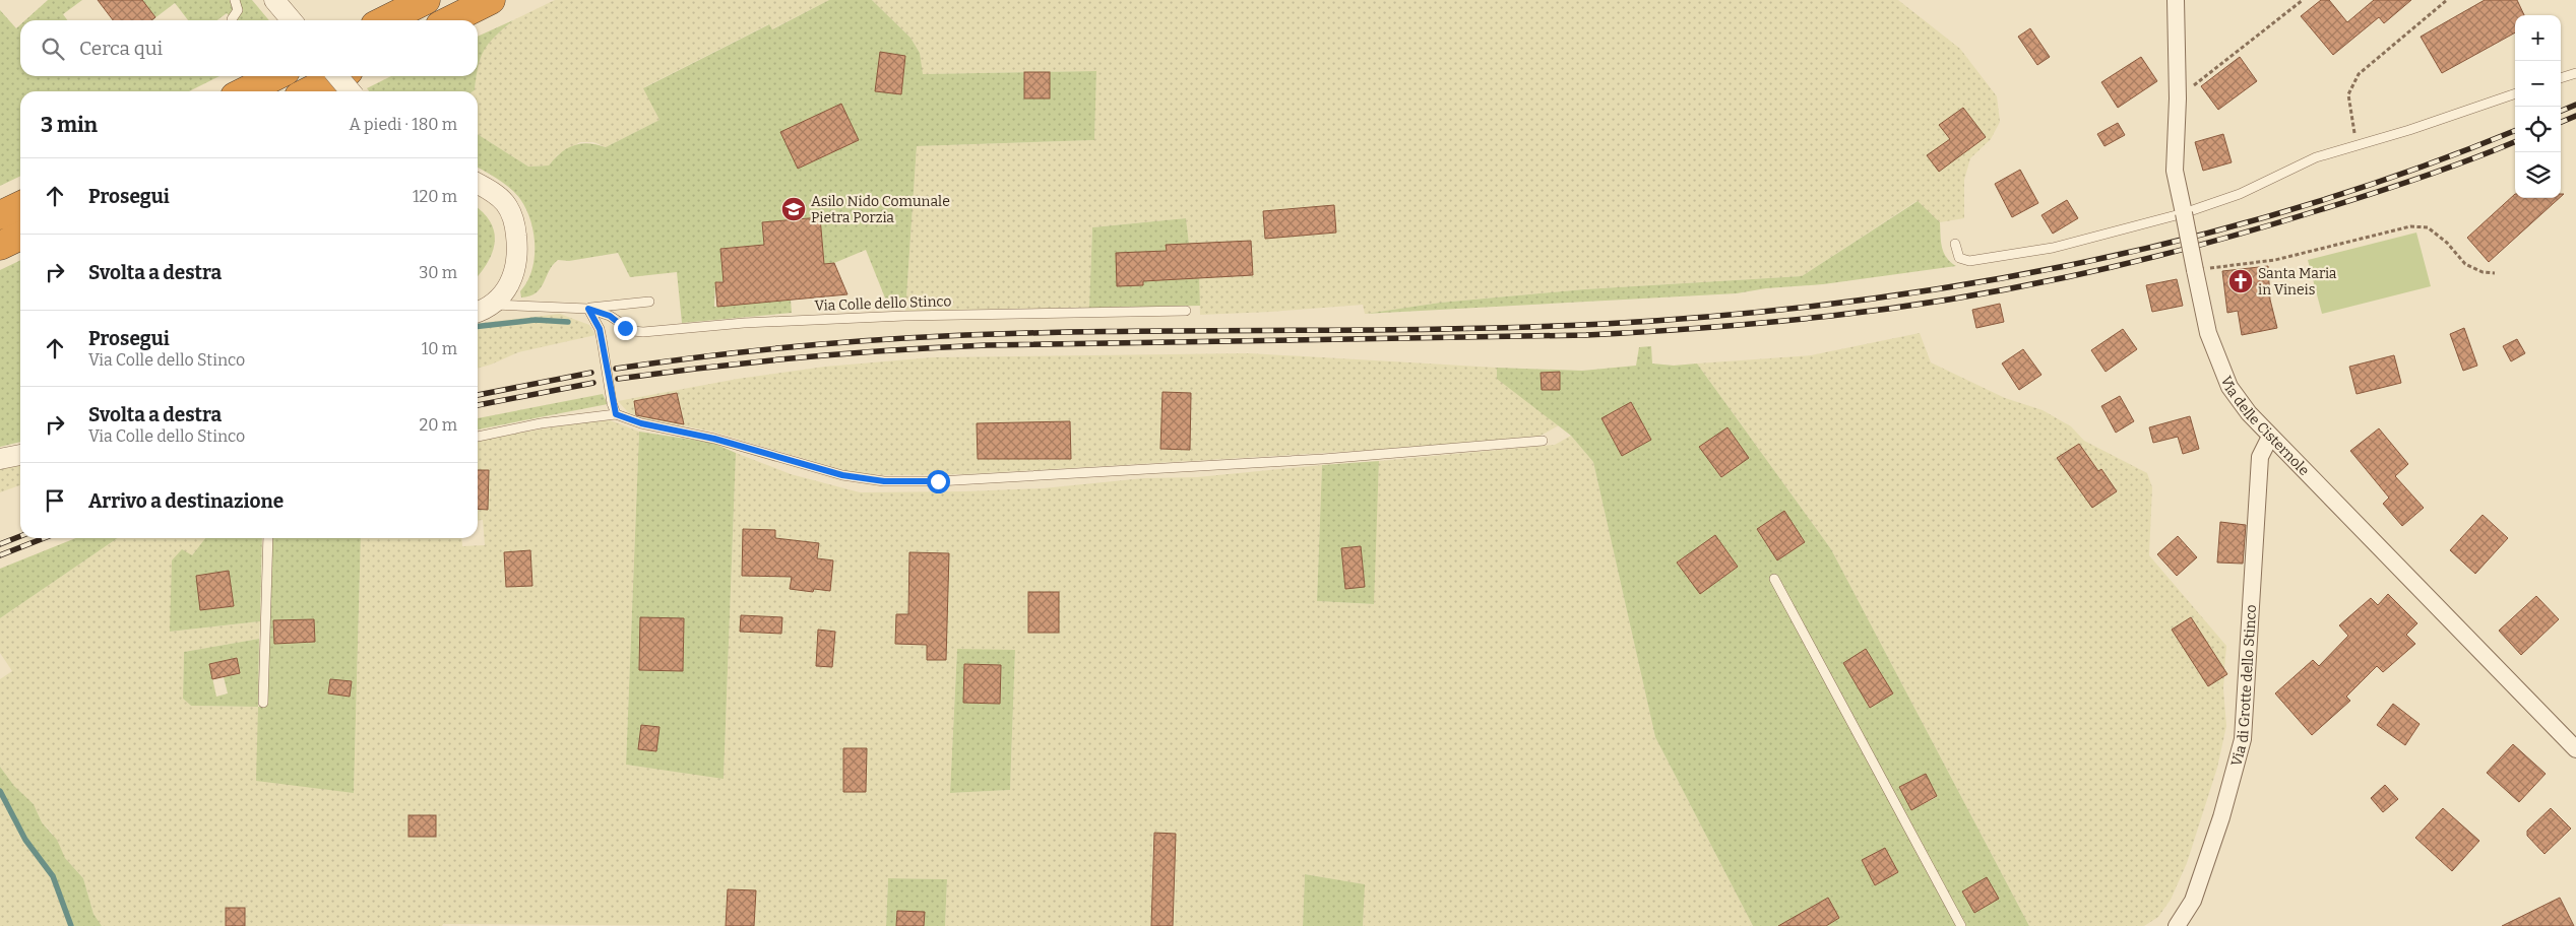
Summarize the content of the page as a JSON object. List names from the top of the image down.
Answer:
{
  "streets": {
    "street": ["Via delle Cisternole", "Via di Grotte dello Stinco"],
    "lane": ["Via Colle dello Stinco"]
  },
  "crossings": [
    ["Via delle Cisternole", "Via di Grotte dello Stinco"]
  ],
  "places": {
    "school or university": ["Asilo Nido Comunale Pietra Porzia"],
    "church": ["Santa Maria in Vineis"]
  },
  "page": {
    "map_buttons": ["+", "−"],
    "search": "Cerca qui",
    "heading": ["3 min", "A piedi · 180 m"],
    "list": [
      ["Prosegui", "120 m"],
      ["Svolta a destra", "30 m"],
      ["Prosegui", "Via Colle dello Stinco", "10 m"],
      ["Svolta a destra", "Via Colle dello Stinco", "20 m"],
      "Arrivo a destinazione"
    ]
  }
}
